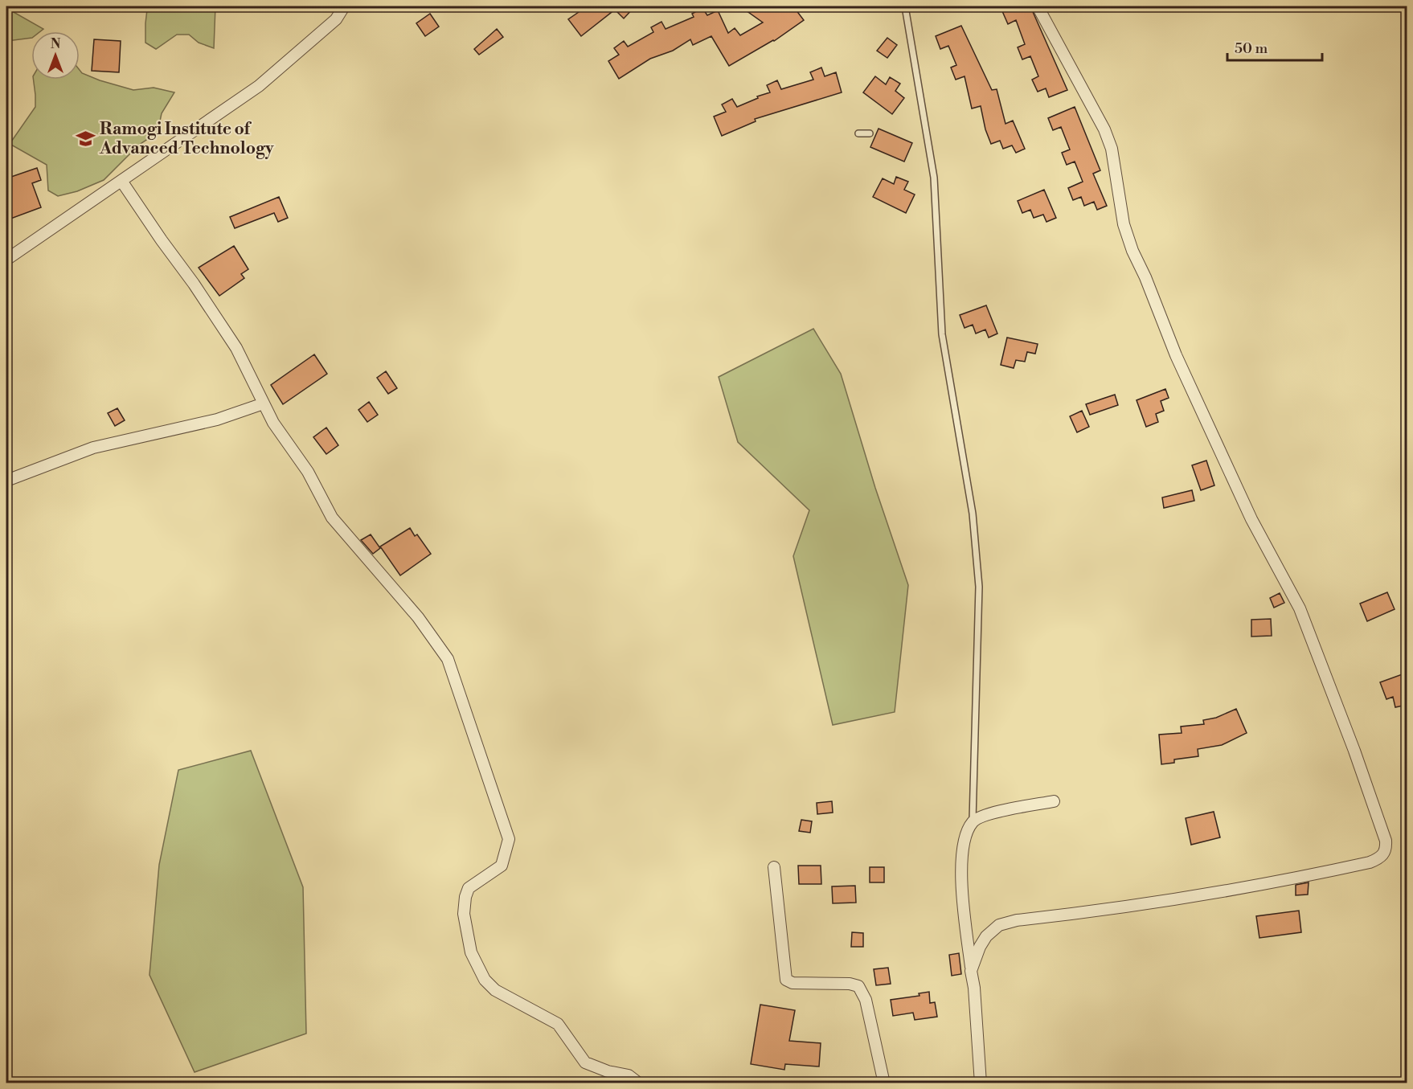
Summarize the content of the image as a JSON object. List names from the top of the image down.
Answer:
{
  "places": {
    "school or university": ["Ramogi Institute of Advanced Technology"]
  },
  "scale_bar": "50 m",
  "north": "top"
}
